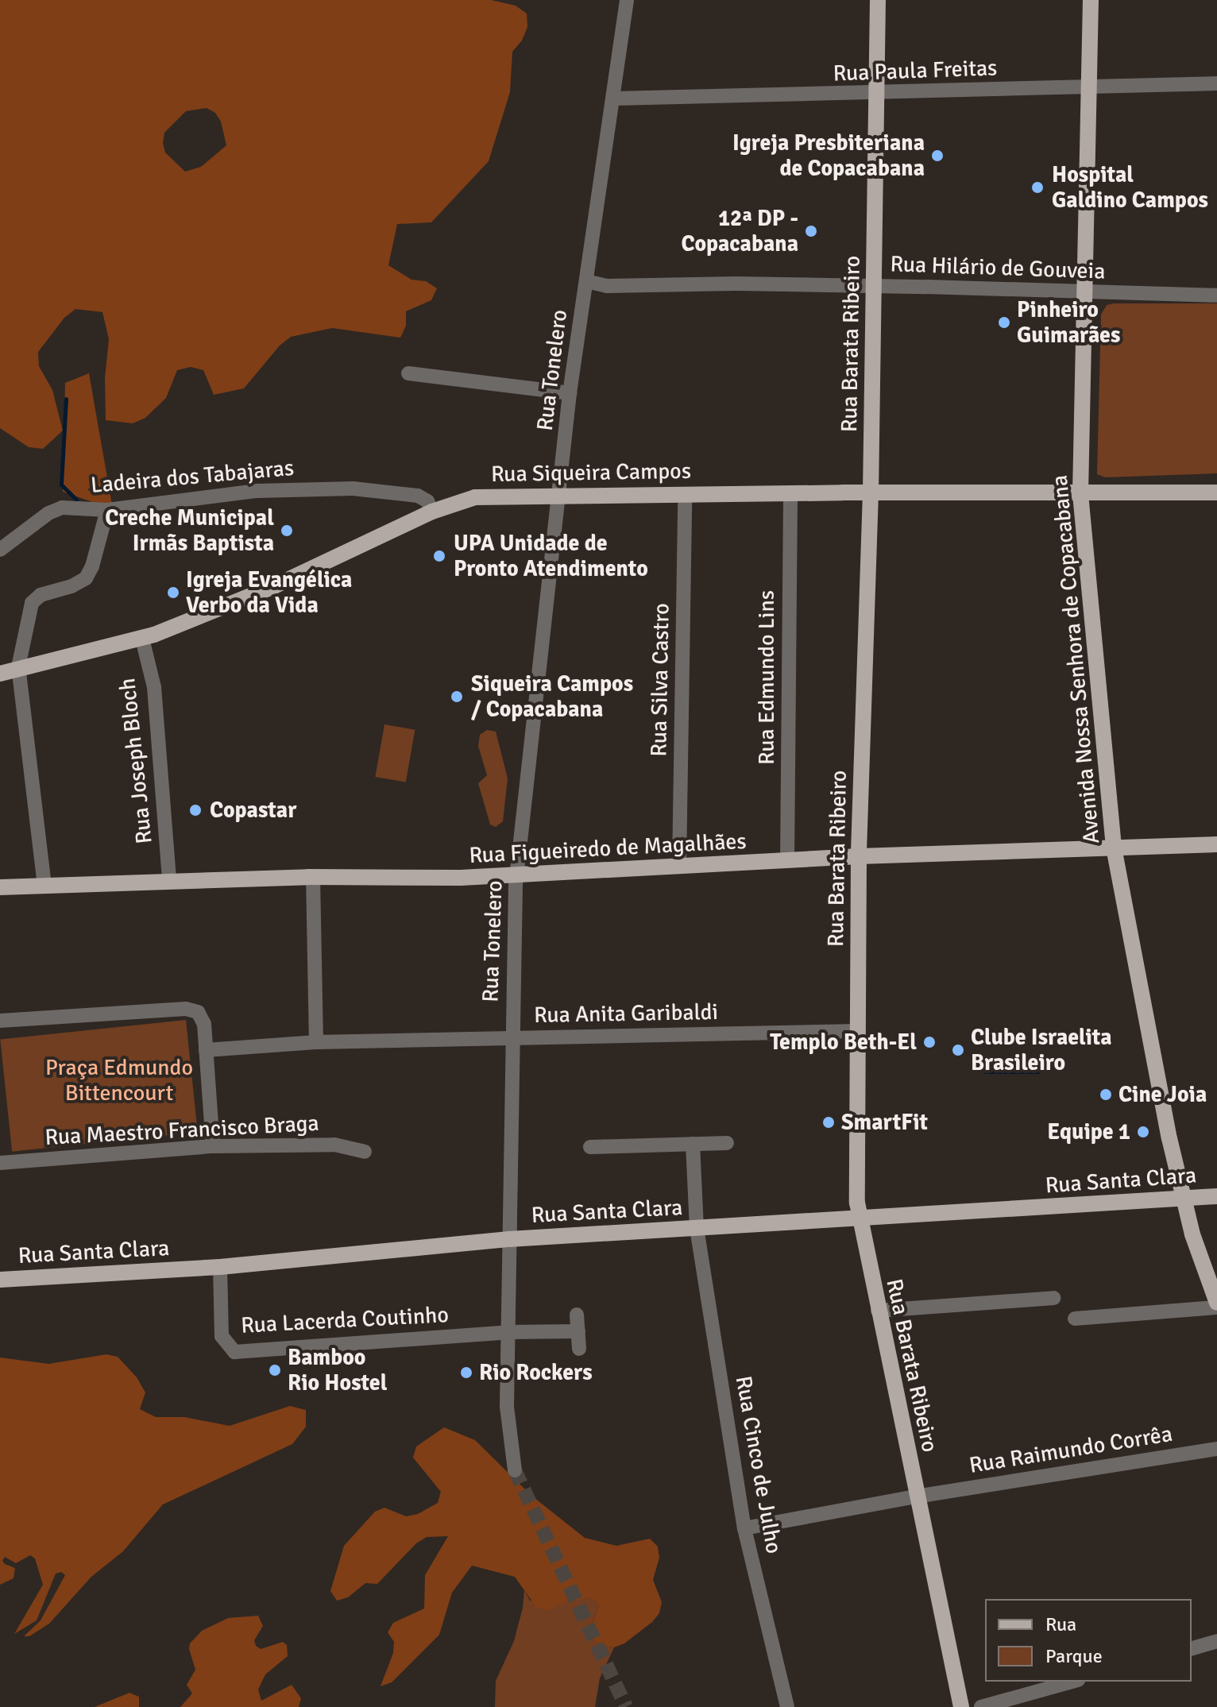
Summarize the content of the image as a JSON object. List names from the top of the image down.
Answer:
{
  "streets": {
    "main road": [
      "Rua Barata Ribeiro",
      "Rua Siqueira Campos",
      "Avenida Nossa Senhora de Copacabana",
      "Rua Figueiredo de Magalhães",
      "Rua Santa Clara"
    ],
    "street": [
      "Rua Paula Freitas",
      "Rua Hilário de Gouveia",
      "Rua Tonelero",
      "Ladeira dos Tabajaras",
      "Rua Edmundo Lins",
      "Rua Silva Castro",
      "Rua Joseph Bloch",
      "Rua Anita Garibaldi",
      "Rua Maestro Francisco Braga",
      "Rua Lacerda Coutinho",
      "Rua Raimundo Corrêa",
      "Rua Cinco de Julho"
    ]
  },
  "crossings": [
    ["Rua Paula Freitas", "Rua Barata Ribeiro"],
    ["Rua Paula Freitas", "Rua Tonelero"],
    ["Rua Paula Freitas", "Avenida Nossa Senhora de Copacabana"],
    ["Rua Hilário de Gouveia", "Rua Barata Ribeiro"],
    ["Rua Hilário de Gouveia", "Rua Tonelero"],
    ["Rua Hilário de Gouveia", "Avenida Nossa Senhora de Copacabana"],
    ["Rua Barata Ribeiro", "Rua Siqueira Campos"],
    ["Rua Barata Ribeiro", "Rua Figueiredo de Magalhães"],
    ["Rua Barata Ribeiro", "Rua Anita Garibaldi"],
    ["Rua Barata Ribeiro", "Rua Santa Clara"],
    ["Rua Barata Ribeiro", "Rua Raimundo Corrêa"],
    ["Rua Tonelero", "Rua Siqueira Campos"],
    ["Rua Tonelero", "Rua Figueiredo de Magalhães"],
    ["Rua Tonelero", "Rua Anita Garibaldi"],
    ["Rua Tonelero", "Rua Santa Clara"],
    ["Rua Tonelero", "Rua Lacerda Coutinho"],
    ["Rua Siqueira Campos", "Ladeira dos Tabajaras"],
    ["Rua Siqueira Campos", "Avenida Nossa Senhora de Copacabana"],
    ["Rua Siqueira Campos", "Rua Edmundo Lins"],
    ["Rua Siqueira Campos", "Rua Silva Castro"],
    ["Rua Siqueira Campos", "Rua Joseph Bloch"],
    ["Avenida Nossa Senhora de Copacabana", "Rua Figueiredo de Magalhães"],
    ["Avenida Nossa Senhora de Copacabana", "Rua Santa Clara"],
    ["Rua Edmundo Lins", "Rua Figueiredo de Magalhães"],
    ["Rua Silva Castro", "Rua Figueiredo de Magalhães"],
    ["Rua Joseph Bloch", "Rua Figueiredo de Magalhães"],
    ["Rua Santa Clara", "Rua Lacerda Coutinho"],
    ["Rua Santa Clara", "Rua Cinco de Julho"],
    ["Rua Raimundo Corrêa", "Rua Cinco de Julho"]
  ],
  "parks": ["Praça Edmundo Bittencourt"],
  "places": [
    "Igreja Presbiteriana de Copacabana",
    "Hospital Galdino Campos",
    "12ª DP - Copacabana",
    "Pinheiro Guimarães",
    "Creche Municipal Irmãs Baptista",
    "UPA Unidade de Pronto Atendimento",
    "Igreja Evangélica Verbo da Vida",
    "Siqueira Campos / Copacabana",
    "Copastar",
    "Templo Beth-El",
    "Clube Israelita Brasileiro",
    "Cine Joia",
    "SmartFit",
    "Equipe 1",
    "Bamboo Rio Hostel",
    "Rio Rockers"
  ],
  "legend": ["Rua", "Parque"]
}
